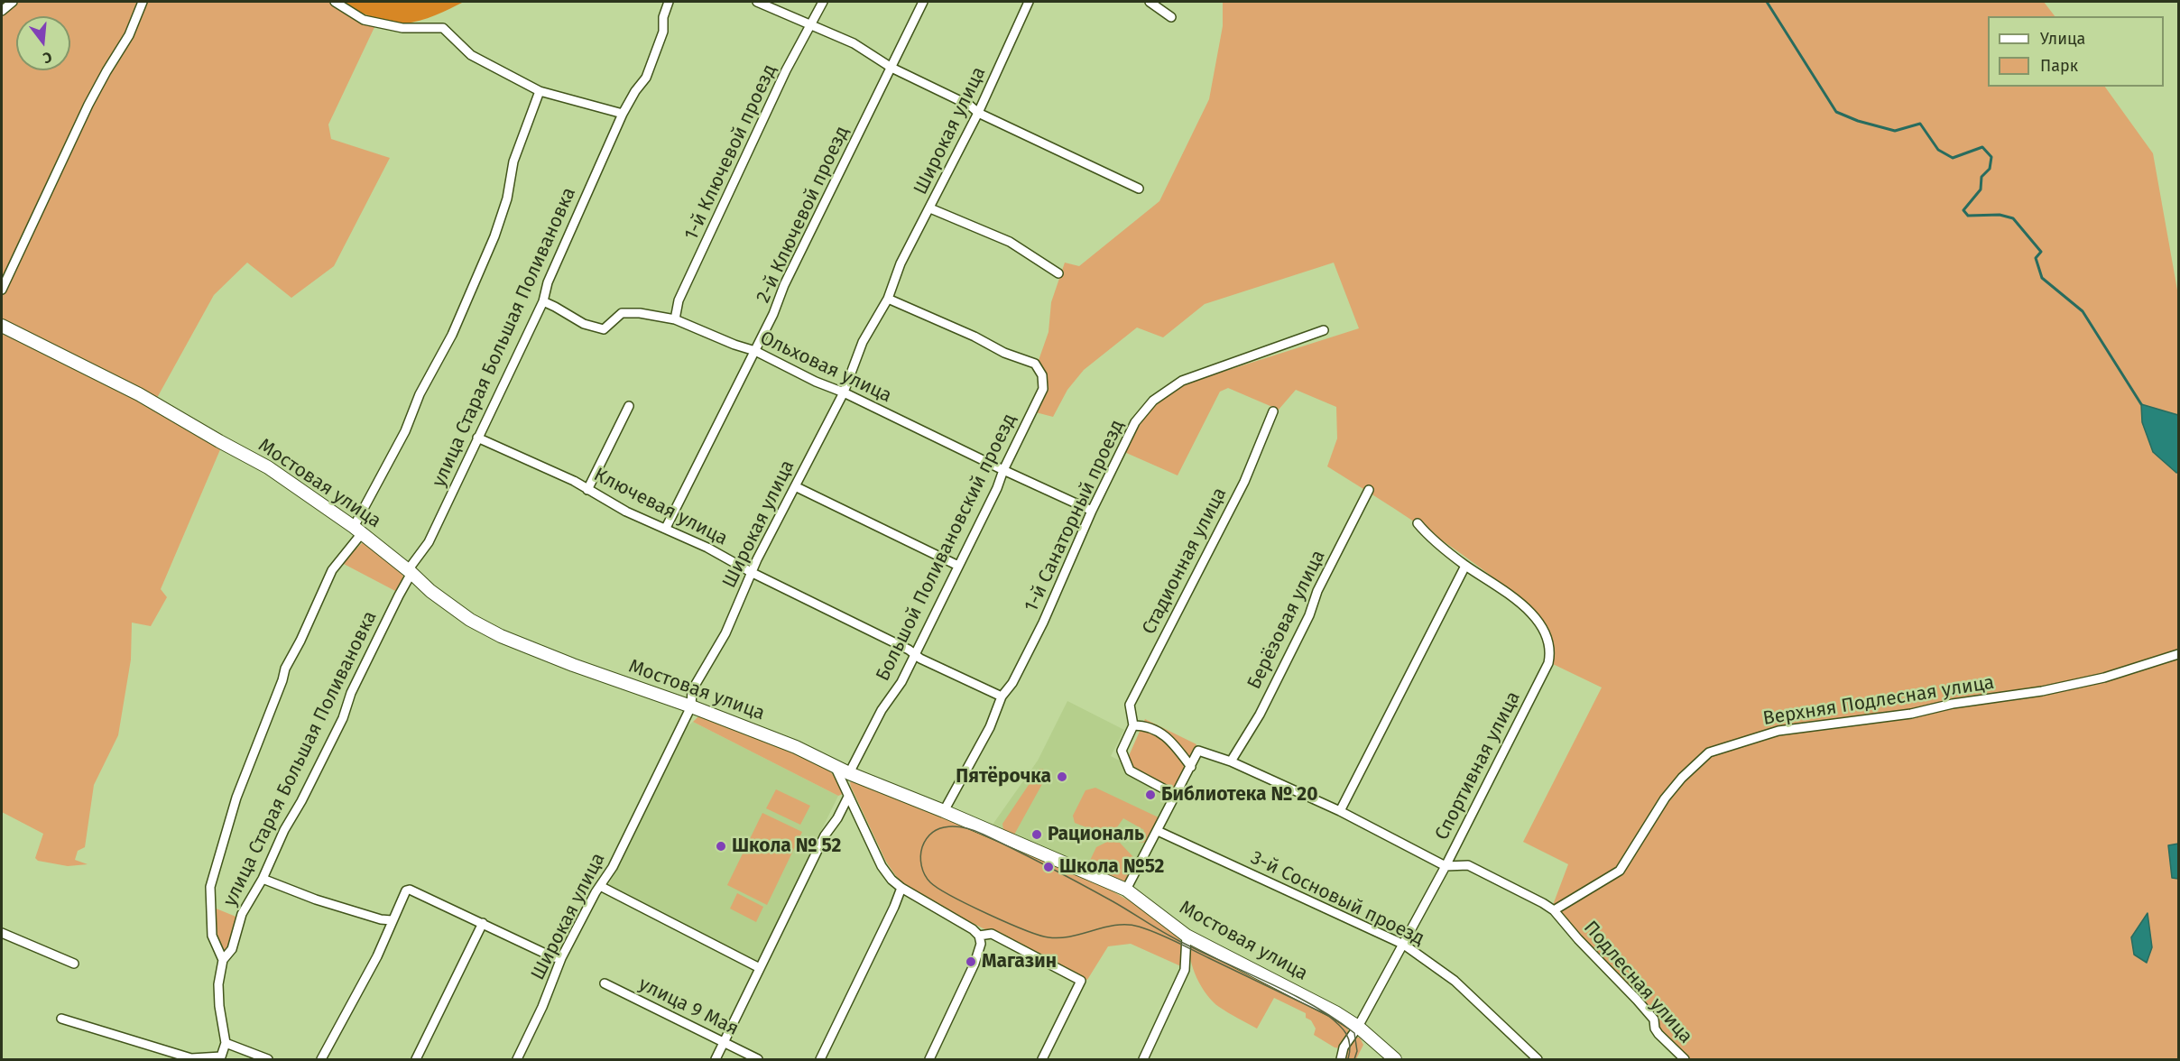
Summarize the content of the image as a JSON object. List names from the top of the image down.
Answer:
{
  "streets": {
    "street": [
      "Широкая улица",
      "1-й Ключевой проезд",
      "2-й Ключевой проезд",
      "улица Старая Большая Поливановка",
      "Ольховая улица",
      "Мостовая улица",
      "Ключевая улица",
      "1-й Санаторный проезд",
      "Большой Поливановский проезд",
      "Стадионная улица",
      "Берёзовая улица",
      "Верхняя Подлесная улица",
      "Спортивная улица",
      "3-й Сосновый проезд",
      "Подлесная улица",
      "улица 9 Мая"
    ]
  },
  "crossings": [
    ["Широкая улица", "Ольховая улица"],
    ["Широкая улица", "Мостовая улица"],
    ["Широкая улица", "Ключевая улица"],
    ["Широкая улица", "Большой Поливановский проезд"],
    ["1-й Ключевой проезд", "Ольховая улица"],
    ["2-й Ключевой проезд", "Ольховая улица"],
    ["2-й Ключевой проезд", "Ключевая улица"],
    ["улица Старая Большая Поливановка", "Ольховая улица"],
    ["улица Старая Большая Поливановка", "Мостовая улица"],
    ["улица Старая Большая Поливановка", "Ключевая улица"],
    ["Ольховая улица", "1-й Санаторный проезд"],
    ["Ольховая улица", "Большой Поливановский проезд"],
    ["Мостовая улица", "1-й Санаторный проезд"],
    ["Мостовая улица", "Большой Поливановский проезд"],
    ["Мостовая улица", "Спортивная улица"],
    ["Ключевая улица", "1-й Санаторный проезд"],
    ["Ключевая улица", "Большой Поливановский проезд"],
    ["Берёзовая улица", "Подлесная улица"],
    ["Верхняя Подлесная улица", "Подлесная улица"],
    ["Спортивная улица", "3-й Сосновый проезд"],
    ["Спортивная улица", "Подлесная улица"]
  ],
  "places": [
    "Пятёрочка",
    "Библиотека № 20",
    "Рациональ",
    "Школа № 52",
    "Школа №52",
    "Магазин"
  ],
  "legend": ["Улица", "Парк"],
  "north": "bottom"
}
